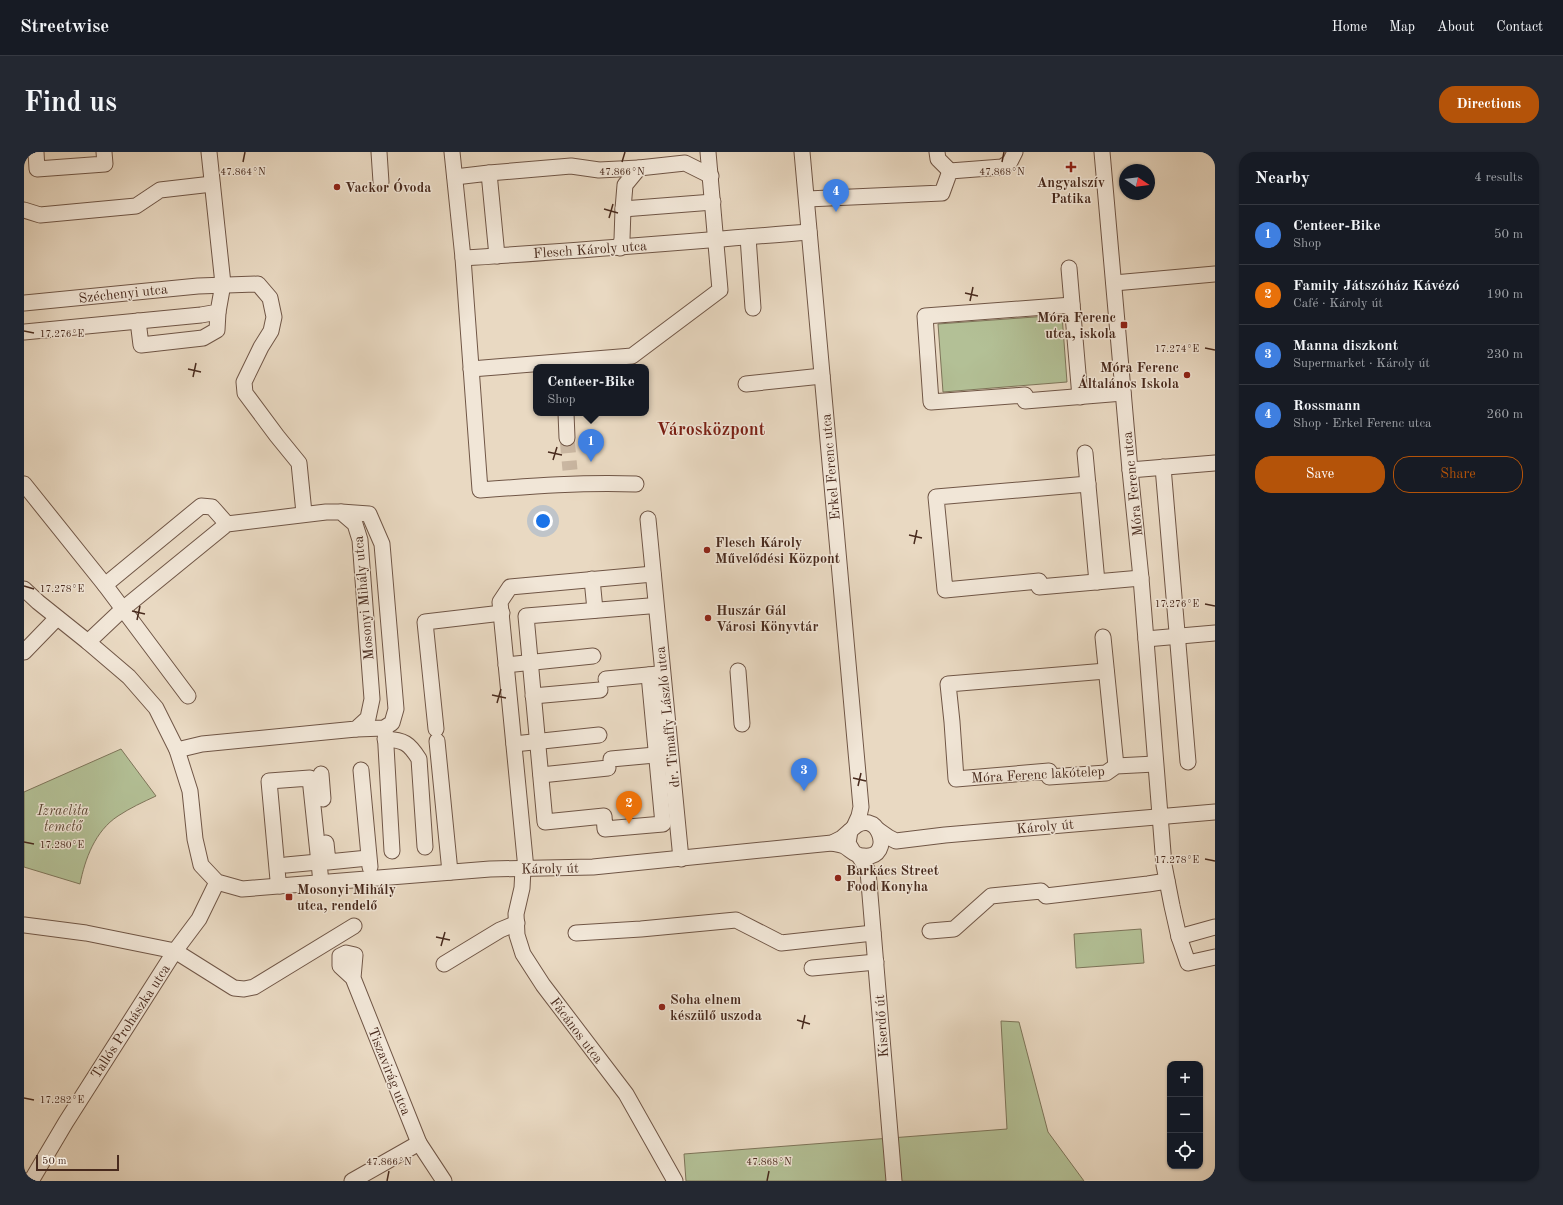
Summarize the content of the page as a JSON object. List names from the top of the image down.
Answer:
{
  "streets": {
    "street": [
      "Flesch Károly utca",
      "Széchenyi utca",
      "Erkel Ferenc utca",
      "Móra Ferenc utca",
      "Mosonyi Mihály utca",
      "dr. Timaffy László utca",
      "Móra Ferenc lakótelep",
      "Károly út",
      "Tallós Prohászka utca",
      "Kiserdő út",
      "Fácános utca",
      "Tiszavirág utca"
    ]
  },
  "crossings": [
    ["Flesch Károly utca", "Erkel Ferenc utca"],
    ["Erkel Ferenc utca", "Károly út"],
    ["Erkel Ferenc utca", "Kiserdő út"],
    ["Móra Ferenc utca", "Móra Ferenc lakótelep"],
    ["Móra Ferenc utca", "Károly út"],
    ["dr. Timaffy László utca", "Károly út"],
    ["Károly út", "Kiserdő út"],
    ["Károly út", "Fácános utca"]
  ],
  "districts": ["Városközpont"],
  "parks": ["Izraelita temető"],
  "places": {
    "health": ["Angyalszív Patika"],
    "other": [
      "Vackor Óvoda",
      "Móra Ferenc Általános Iskola",
      "Flesch Károly Művelődési Központ",
      "Huszár Gál Városi Könyvtár",
      "Barkács Street Food Konyha",
      "Soha elnem készülő uszoda"
    ],
    "transit": ["Móra Ferenc utca, iskola", "Mosonyi Mihály utca, rendelő"]
  },
  "scale_bar": "50 m",
  "north": "right",
  "page": {
    "header": "Streetwise",
    "nav": [
      "Home",
      "Map",
      "About",
      "Contact"
    ],
    "buttons": [
      "Directions",
      ["Save", "Share"]
    ],
    "title": "Find us",
    "heading": ["Nearby", "4 results"],
    "pins": [
      "4",
      "1",
      "3",
      "2"
    ],
    "list": [
      {
        "mark": "1",
        "name": "Centeer-Bike",
        "note": "Shop",
        "value": "50 m"
      },
      {
        "mark": "2",
        "name": "Family Játszóház Kávézó",
        "note": "Café · Károly út",
        "value": "190 m"
      },
      {
        "mark": "3",
        "name": "Manna diszkont",
        "note": "Supermarket · Károly út",
        "value": "230 m"
      },
      {
        "mark": "4",
        "name": "Rossmann",
        "note": "Shop · Erkel Ferenc utca",
        "value": "260 m"
      }
    ],
    "popup": ["Centeer-Bike", "Shop"],
    "map_buttons": ["+", "−"],
    "scale": "50 m"
  },
  "coordinates": [
    "47.864°N",
    "47.866°N",
    "47.868°N",
    "17.276°E",
    "17.274°E",
    "17.278°E",
    "17.280°E",
    "17.282°E"
  ]
}
